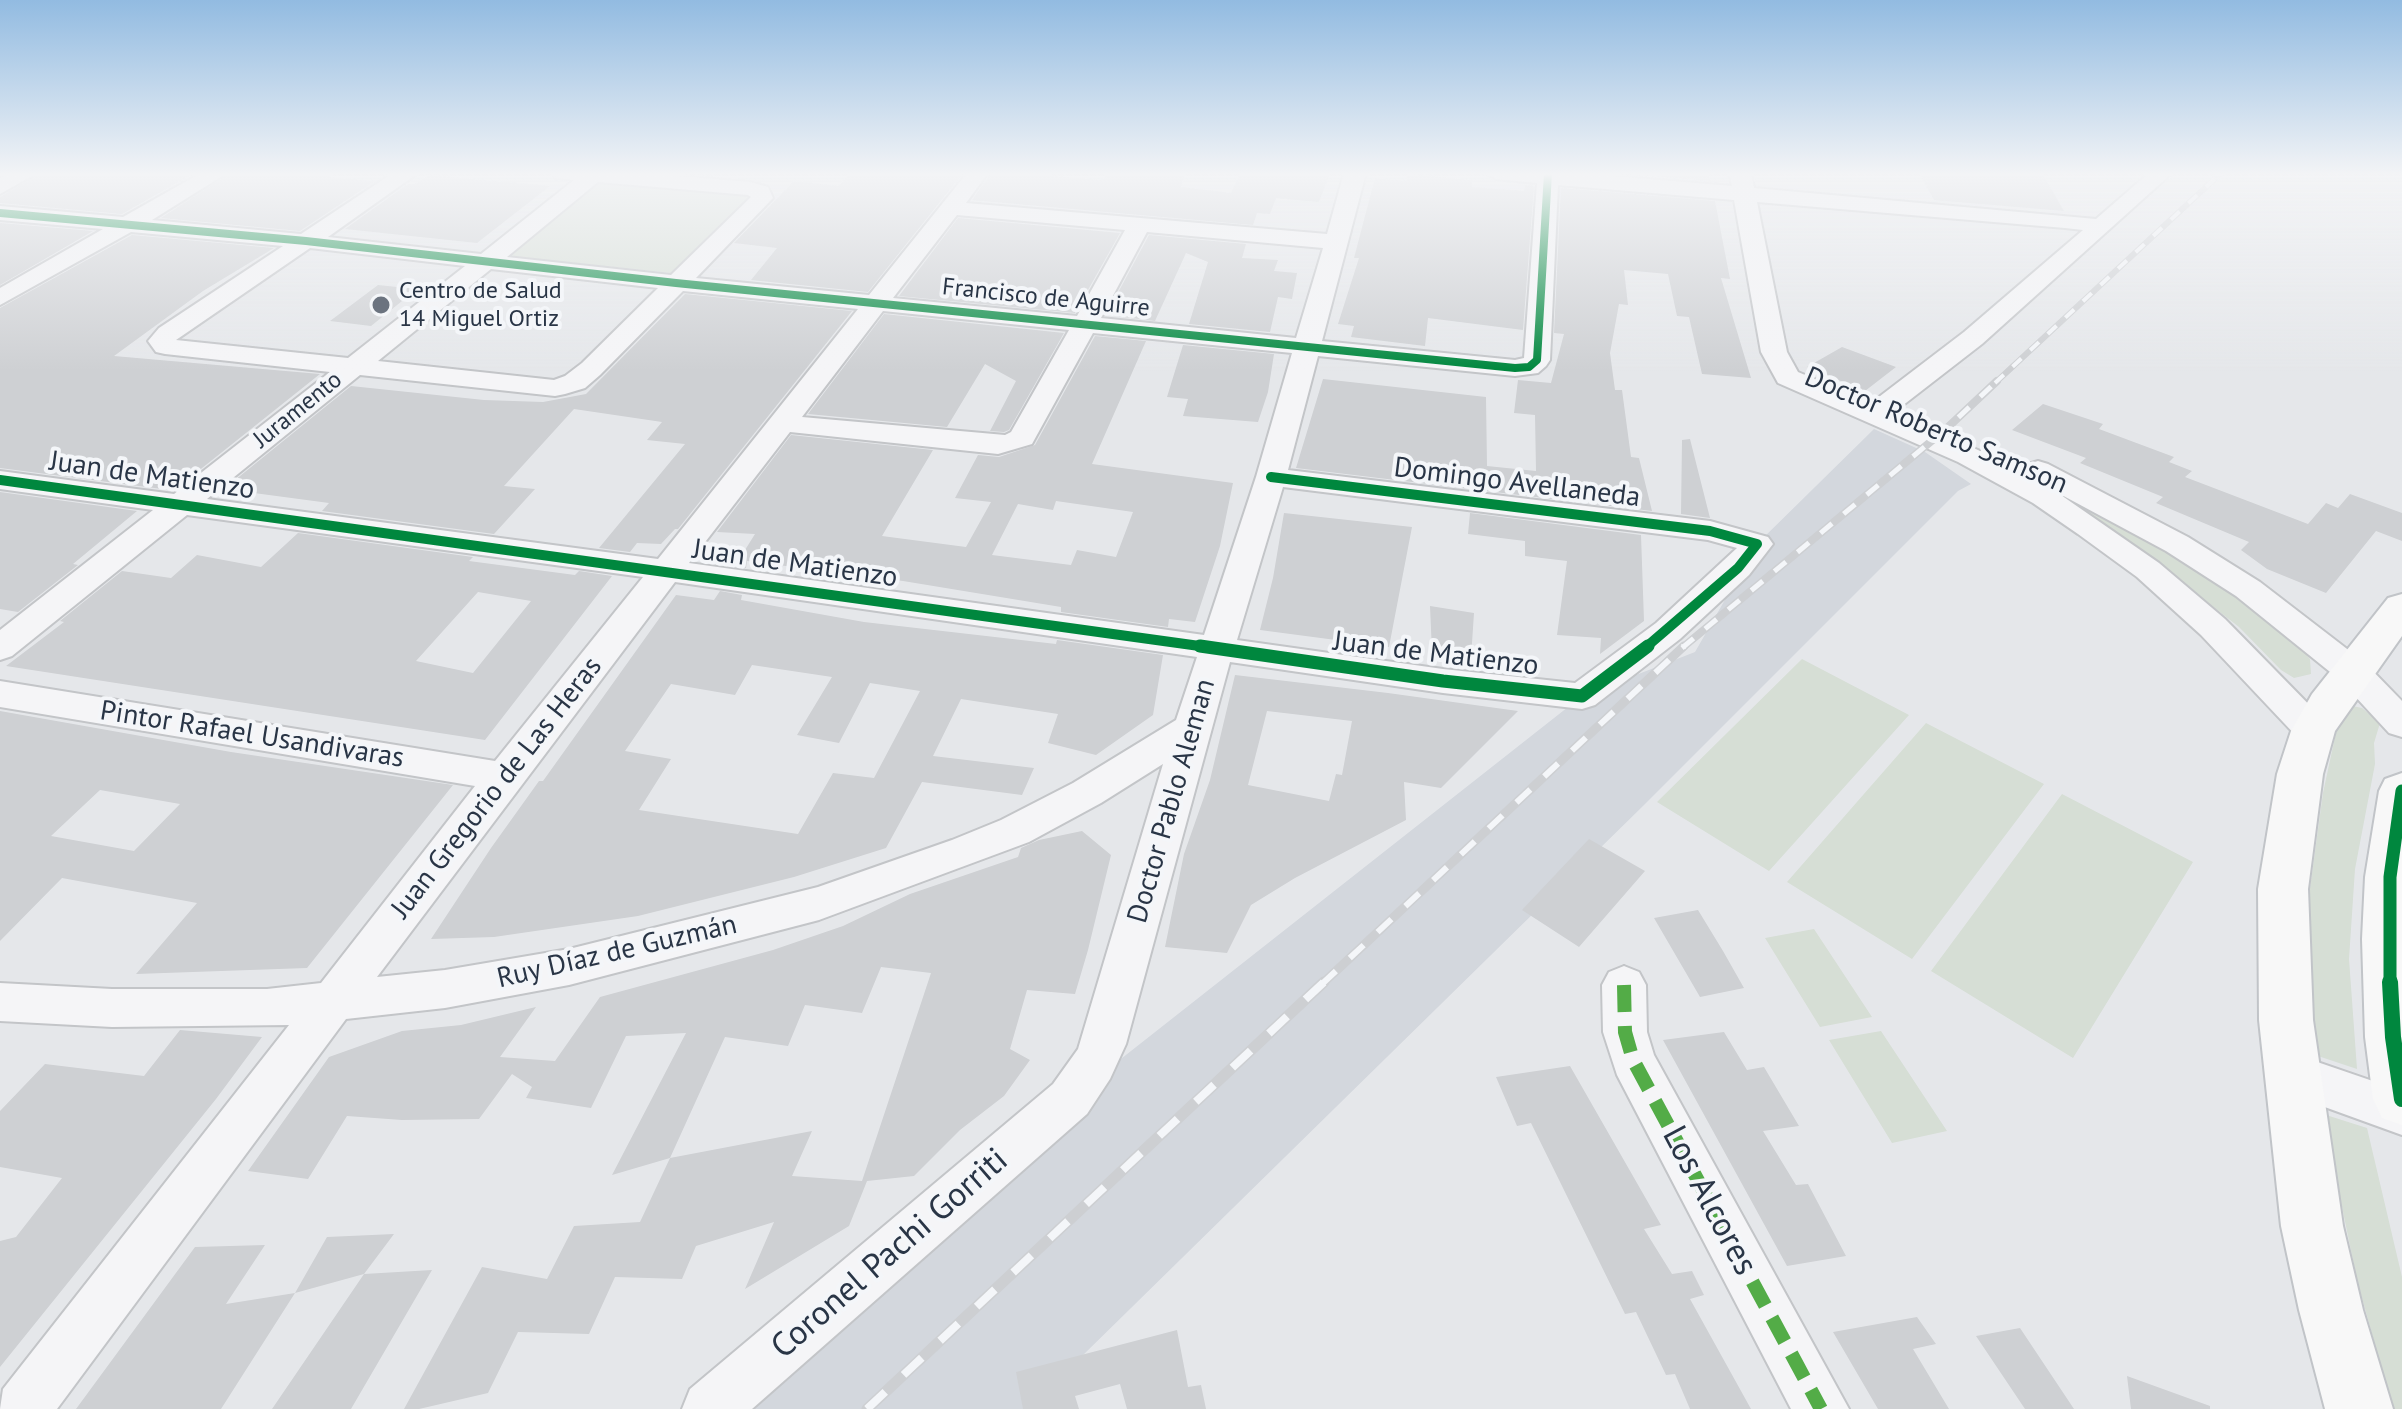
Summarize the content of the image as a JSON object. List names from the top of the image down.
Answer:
{
  "streets": {
    "street": [
      "Francisco de Aguirre",
      "Juramento",
      "Doctor Roberto Samson",
      "Juan de Matienzo",
      "Domingo Avellaneda",
      "Pintor Rafael Usandivaras",
      "Juan Gregorio de Las Heras",
      "Doctor Pablo Aleman",
      "Ruy Díaz de Guzmán",
      "Los Alcores",
      "Coronel Pachi Gorriti"
    ]
  },
  "crossings": [
    ["Francisco de Aguirre", "Juramento"],
    ["Francisco de Aguirre", "Juan Gregorio de Las Heras"],
    ["Francisco de Aguirre", "Doctor Pablo Aleman"],
    ["Juramento", "Juan de Matienzo"],
    ["Juan de Matienzo", "Domingo Avellaneda"],
    ["Juan de Matienzo", "Juan Gregorio de Las Heras"],
    ["Juan de Matienzo", "Doctor Pablo Aleman"],
    ["Domingo Avellaneda", "Doctor Pablo Aleman"],
    ["Pintor Rafael Usandivaras", "Juan Gregorio de Las Heras"],
    ["Juan Gregorio de Las Heras", "Ruy Díaz de Guzmán"],
    ["Doctor Pablo Aleman", "Ruy Díaz de Guzmán"],
    ["Doctor Pablo Aleman", "Coronel Pachi Gorriti"]
  ],
  "places": ["Centro de Salud 14 Miguel Ortiz"]
}
